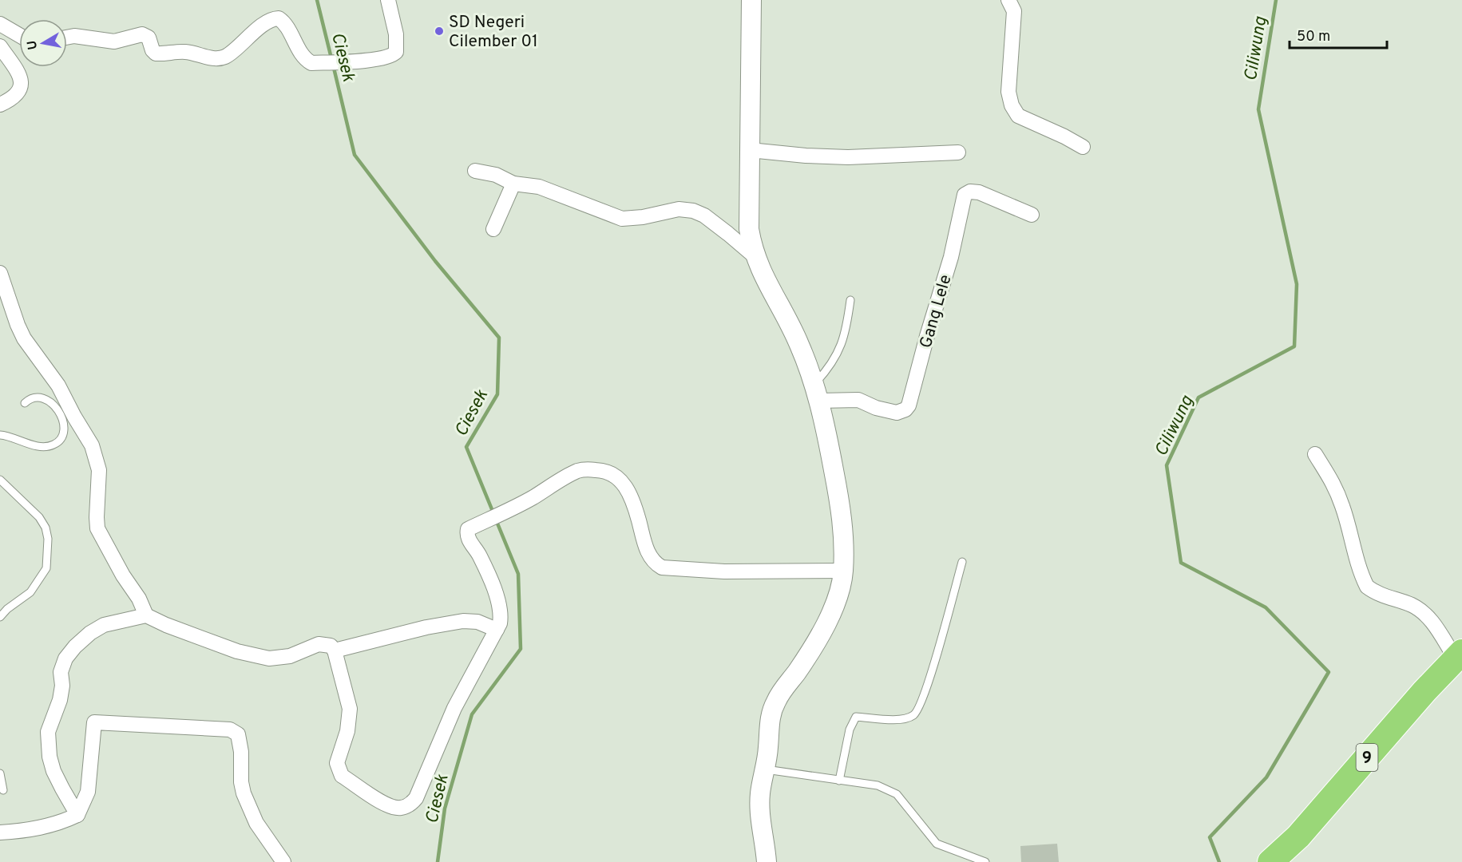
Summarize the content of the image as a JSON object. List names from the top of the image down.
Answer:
{
  "streets": {
    "highway": ["9"],
    "street": ["Gang Lele"]
  },
  "water": ["Ciliwung", "Ciesek"],
  "places": ["SD Negeri Cilember 01"],
  "scale_bar": "50 m",
  "north": "left"
}
